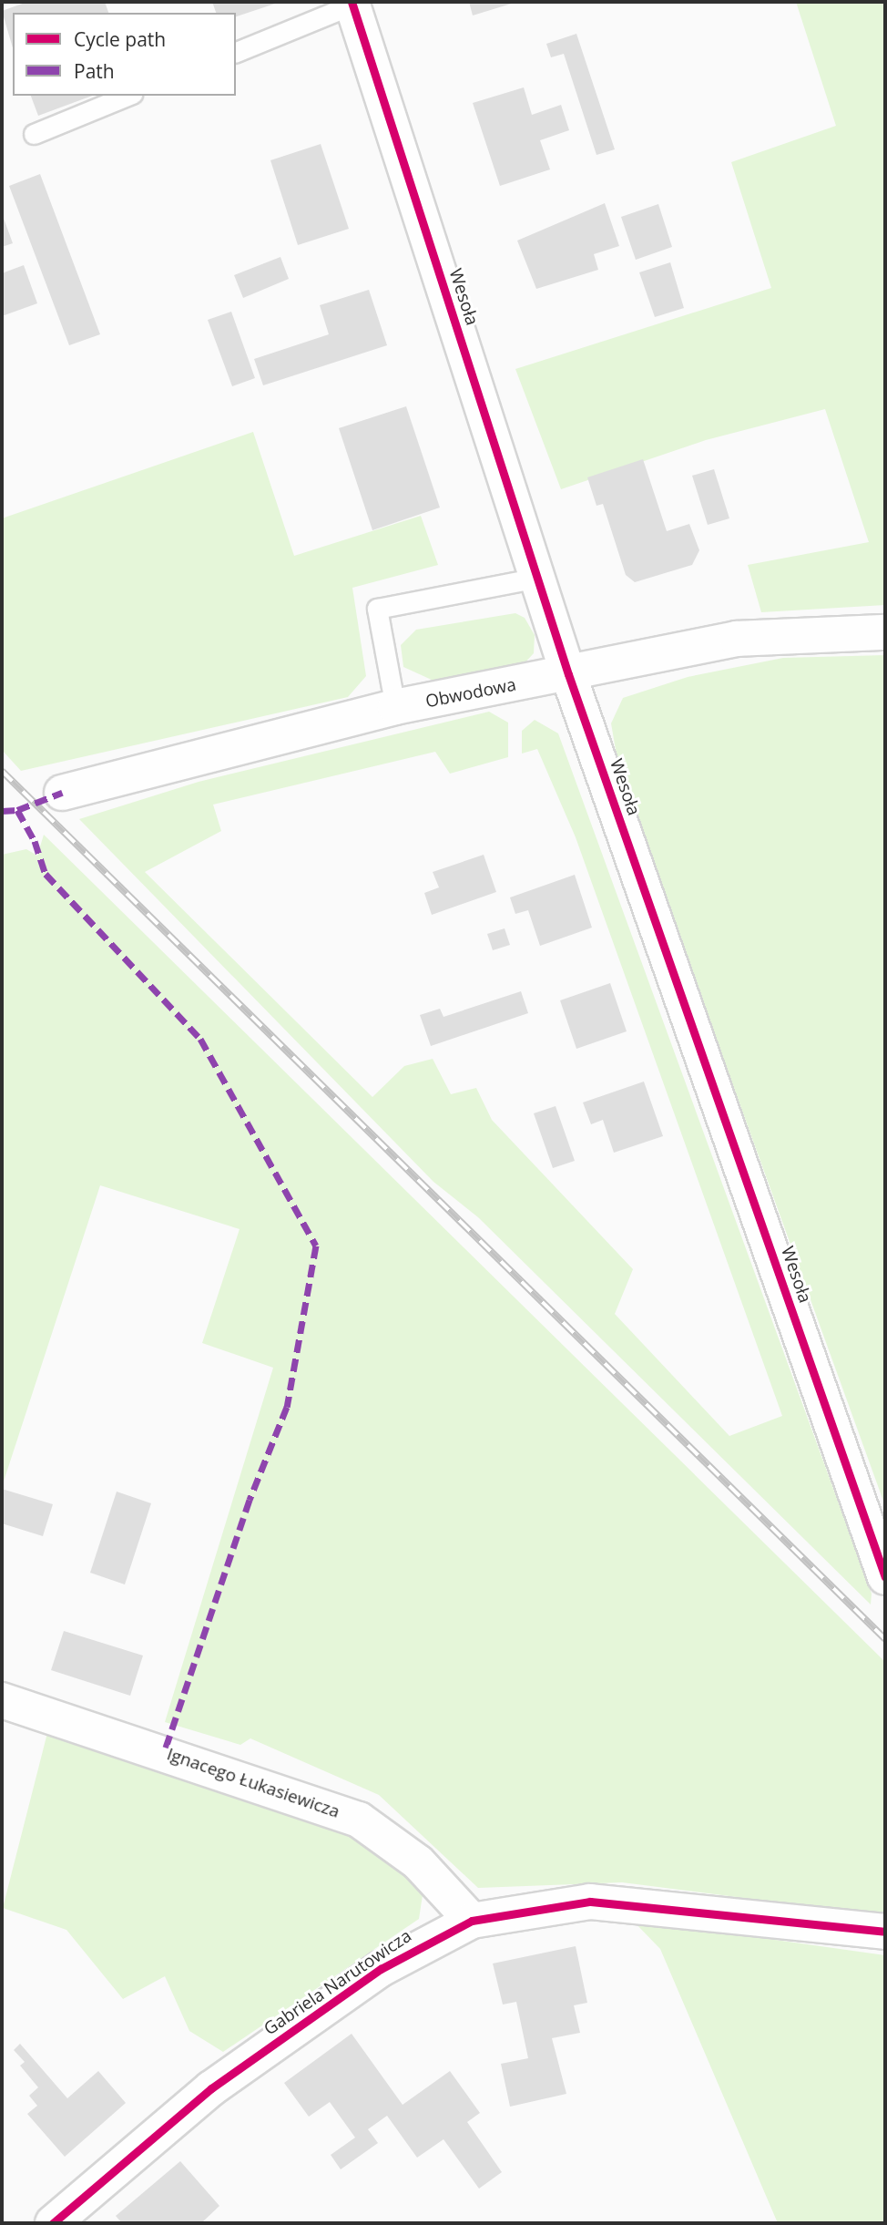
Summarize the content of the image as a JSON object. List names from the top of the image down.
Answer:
{
  "streets": {
    "street": [
      "Wesoła",
      "Obwodowa",
      "Ignacego Łukasiewicza",
      "Gabriela Narutowicza"
    ]
  },
  "crossings": [
    ["Wesoła", "Obwodowa"],
    ["Ignacego Łukasiewicza", "Gabriela Narutowicza"]
  ],
  "legend": ["Cycle path", "Path"]
}
